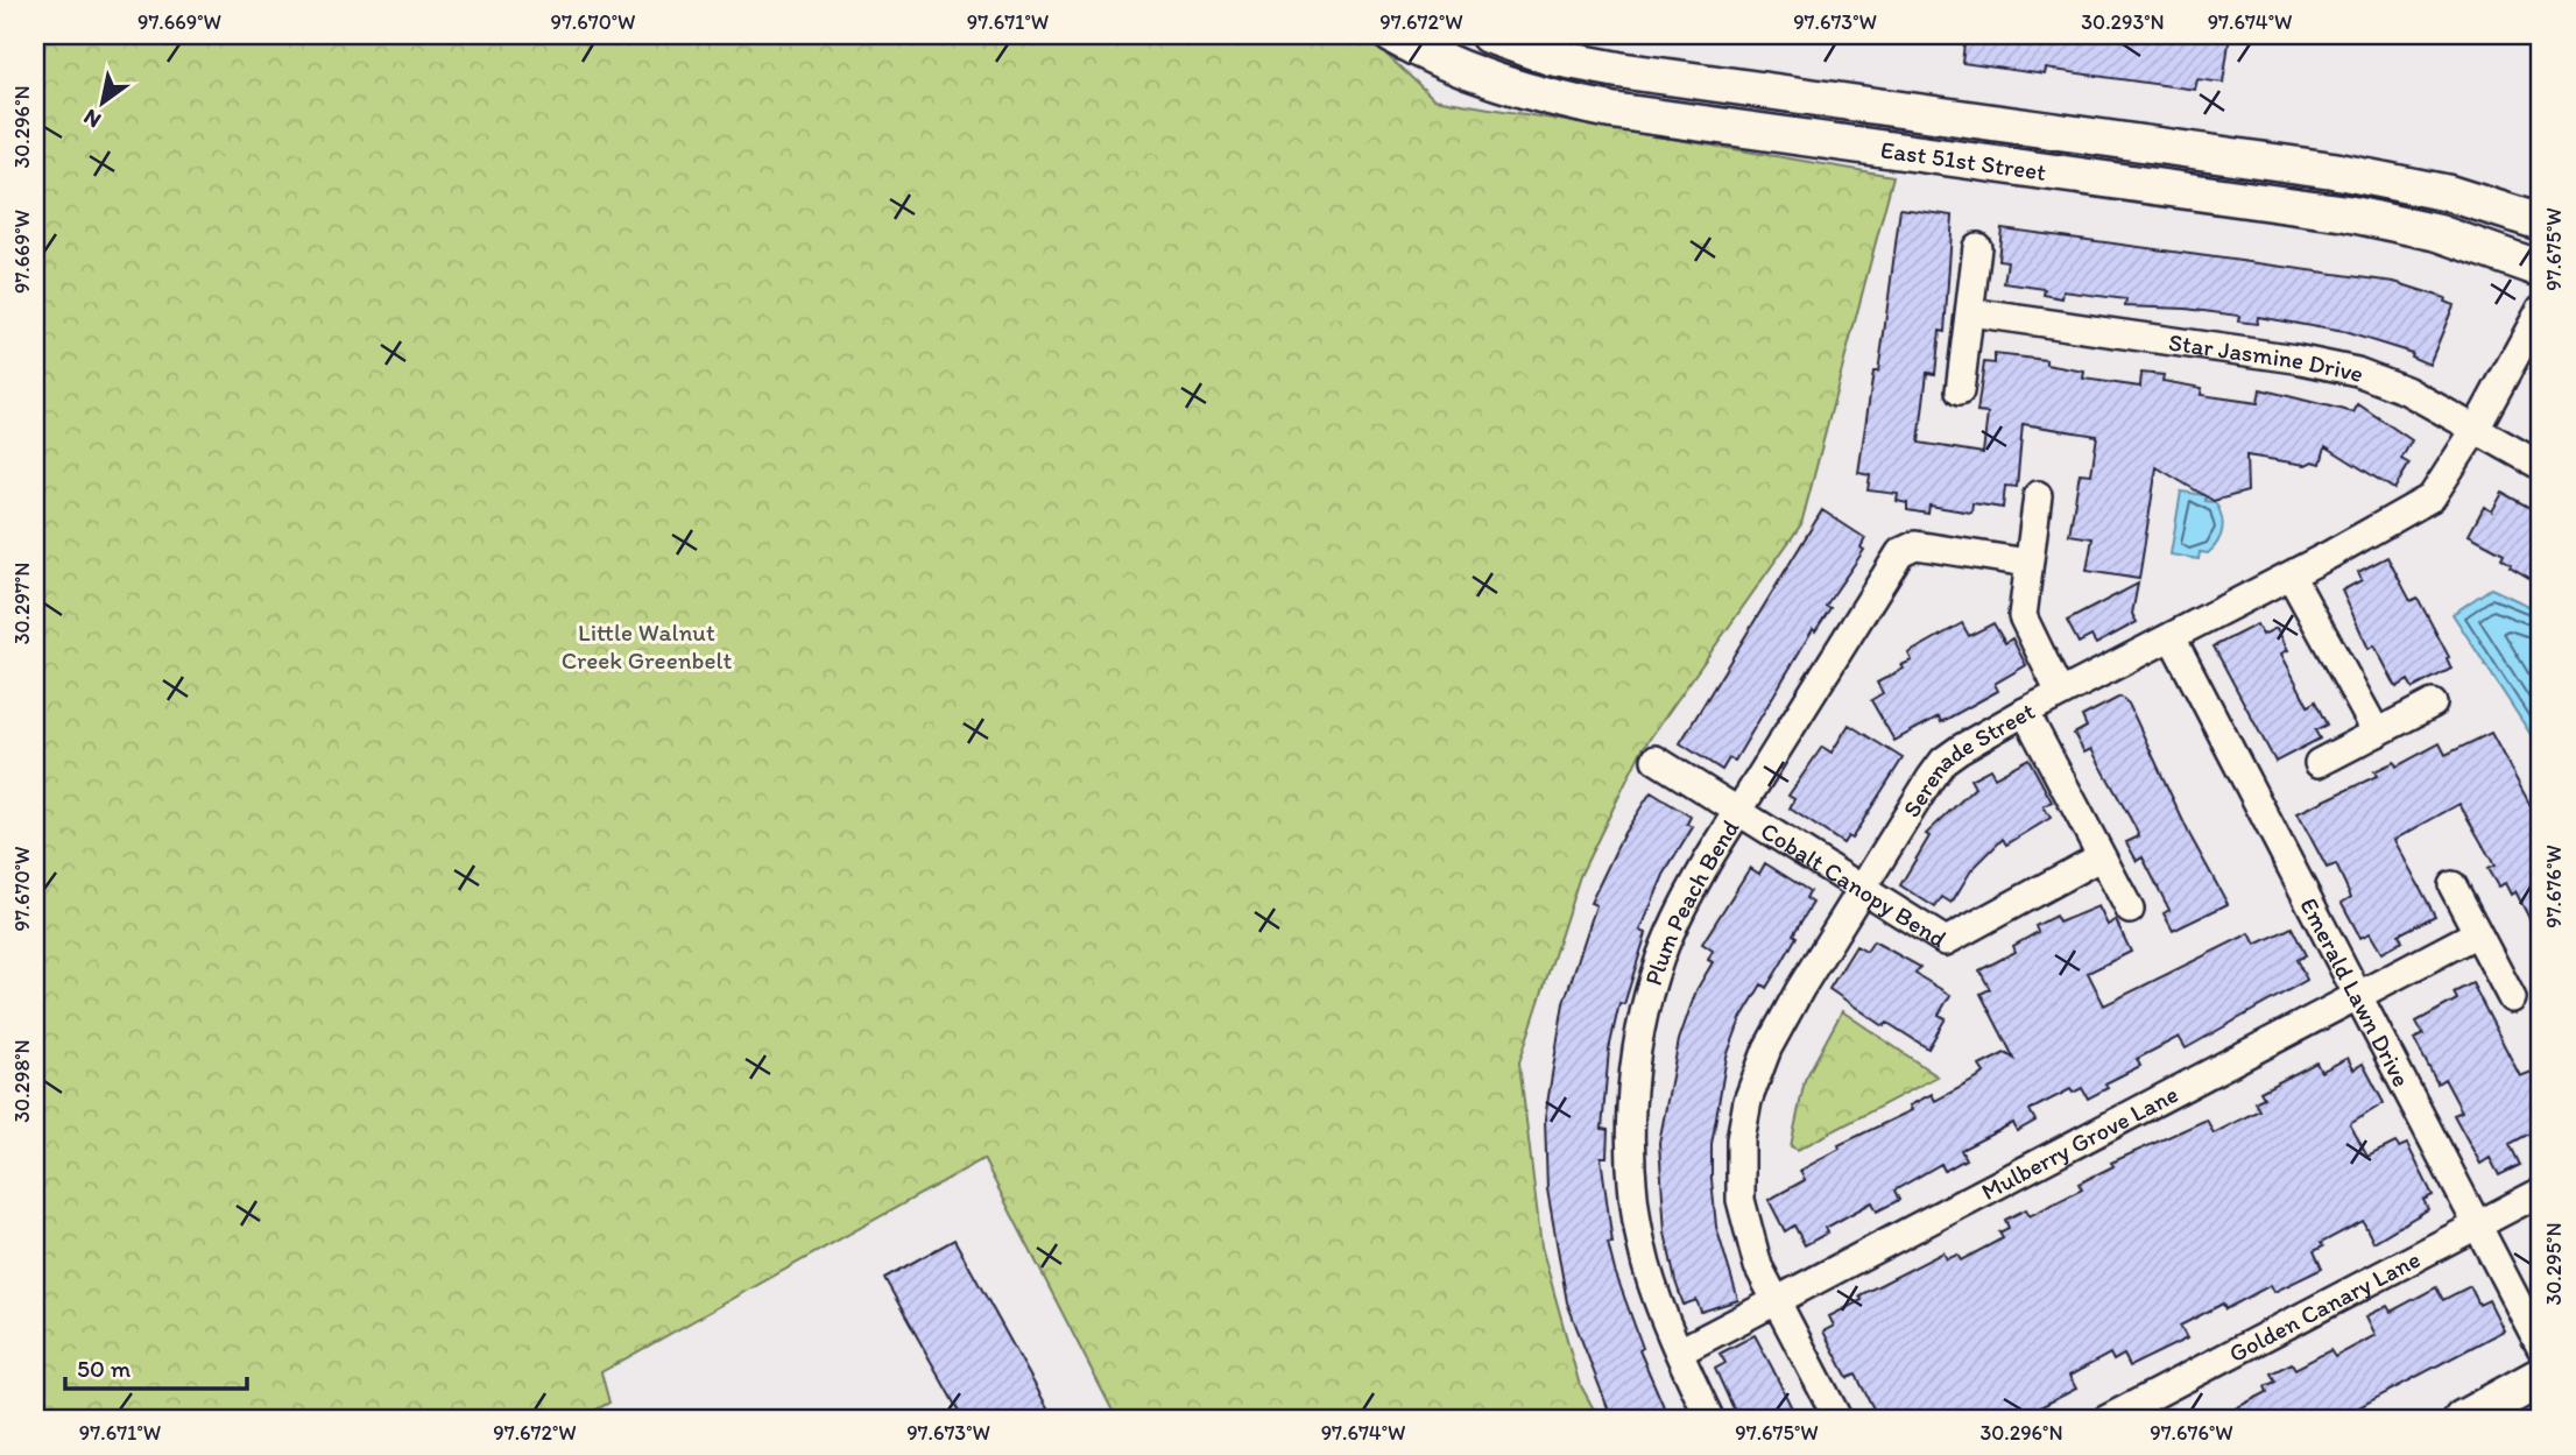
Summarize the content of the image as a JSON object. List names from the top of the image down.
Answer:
{
  "streets": {
    "street": [
      "East 51st Street",
      "Star Jasmine Drive",
      "Serenade Street",
      "Cobalt Canopy Bend",
      "Plum Peach Bend",
      "Emerald Lawn Drive",
      "Mulberry Grove Lane",
      "Golden Canary Lane"
    ]
  },
  "crossings": [
    ["Star Jasmine Drive", "Serenade Street"],
    ["Serenade Street", "Cobalt Canopy Bend"],
    ["Serenade Street", "Emerald Lawn Drive"],
    ["Serenade Street", "Mulberry Grove Lane"],
    ["Cobalt Canopy Bend", "Plum Peach Bend"],
    ["Plum Peach Bend", "Mulberry Grove Lane"],
    ["Emerald Lawn Drive", "Mulberry Grove Lane"],
    ["Emerald Lawn Drive", "Golden Canary Lane"]
  ],
  "parks": ["Little Walnut Creek Greenbelt"],
  "scale_bar": "50 m",
  "north": "bottom left",
  "coordinates": [
    "97.669°W",
    "97.670°W",
    "97.671°W",
    "97.672°W",
    "97.673°W",
    "30.293°N",
    "97.674°W",
    "30.296°N",
    "97.675°W",
    "30.297°N",
    "97.676°W",
    "30.298°N",
    "30.295°N"
  ]
}
